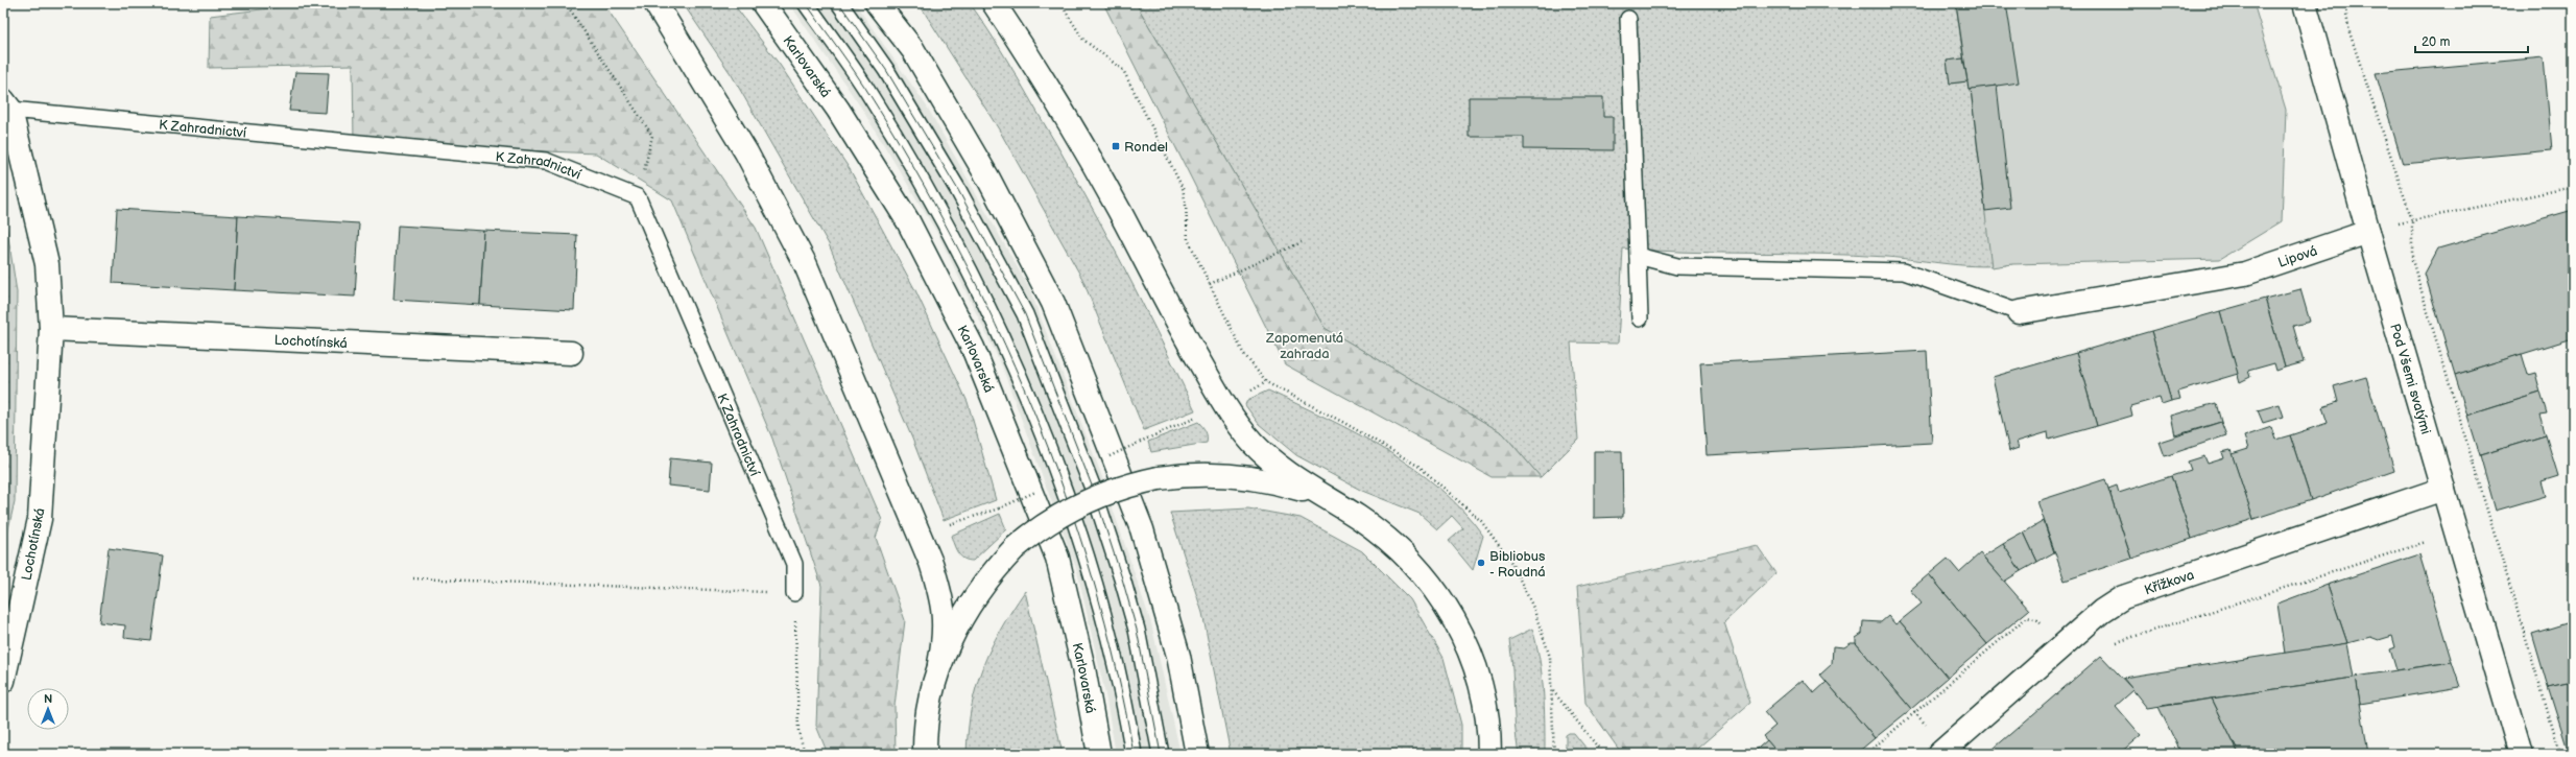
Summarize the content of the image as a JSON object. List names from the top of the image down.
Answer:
{
  "streets": {
    "main road": [
      "Karlovarská",
      "Lipová",
      "Lochotínská",
      "Pod Všemi svatými",
      "Křížkova"
    ],
    "lane": ["K Zahradnictví"]
  },
  "crossings": [
    ["K Zahradnictví", "Lochotínská"],
    ["Lipová", "Pod Všemi svatými"],
    ["Pod Všemi svatými", "Křížkova"]
  ],
  "parks": ["Zapomenutá zahrada"],
  "places": {
    "transit": ["Rondel"],
    "other": ["Bibliobus - Roudná"]
  },
  "scale_bar": "20 m",
  "north": "top"
}
